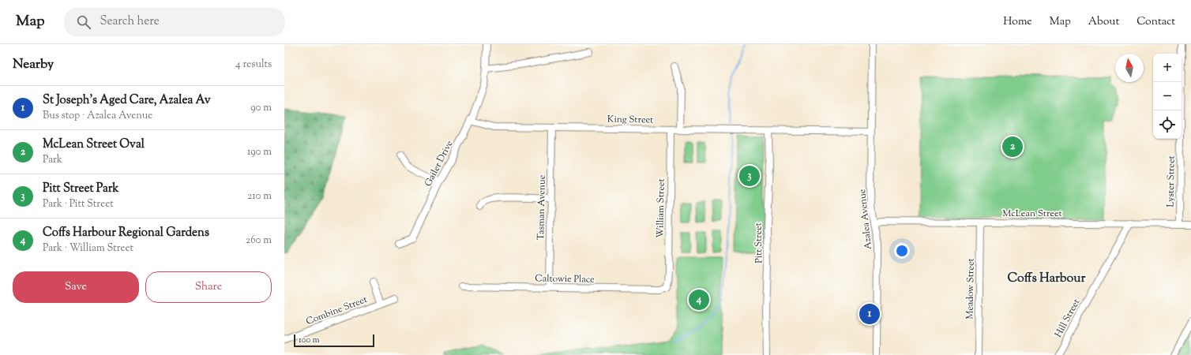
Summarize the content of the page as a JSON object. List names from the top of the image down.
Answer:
{
  "streets": {
    "street": [
      "King Street",
      "Gailer Drive",
      "Lyster Street",
      "Tasman Avenue",
      "William Street",
      "McLean Street",
      "Azalea Avenue",
      "Pitt Street",
      "Caltowie Place",
      "Meadow Street",
      "Combine Street",
      "Hill Street"
    ]
  },
  "crossings": [
    ["King Street", "Gailer Drive"],
    ["King Street", "Tasman Avenue"],
    ["King Street", "William Street"],
    ["King Street", "Azalea Avenue"],
    ["King Street", "Pitt Street"],
    ["Lyster Street", "McLean Street"],
    ["Tasman Avenue", "Caltowie Place"],
    ["William Street", "Caltowie Place"],
    ["McLean Street", "Azalea Avenue"],
    ["McLean Street", "Meadow Street"],
    ["McLean Street", "Hill Street"]
  ],
  "districts": ["Coffs Harbour"],
  "scale_bar": "100 m",
  "north": "top",
  "page": {
    "header": "Map",
    "search": "Search here",
    "nav": [
      "Home",
      "Map",
      "About",
      "Contact"
    ],
    "heading": ["Nearby", "4 results"],
    "map_buttons": ["+", "−"],
    "list": [
      {
        "mark": "1",
        "name": "St Joseph's Aged Care, Azalea Av",
        "note": "Bus stop · Azalea Avenue",
        "value": "90 m"
      },
      {
        "mark": "2",
        "name": "McLean Street Oval",
        "note": "Park",
        "value": "190 m"
      },
      {
        "mark": "3",
        "name": "Pitt Street Park",
        "note": "Park · Pitt Street",
        "value": "210 m"
      },
      {
        "mark": "4",
        "name": "Coffs Harbour Regional Gardens",
        "note": "Park · William Street",
        "value": "260 m"
      }
    ],
    "pins": [
      "2",
      "3",
      "4",
      "1"
    ],
    "buttons": ["Save", "Share"],
    "scale": "100 m"
  }
}
